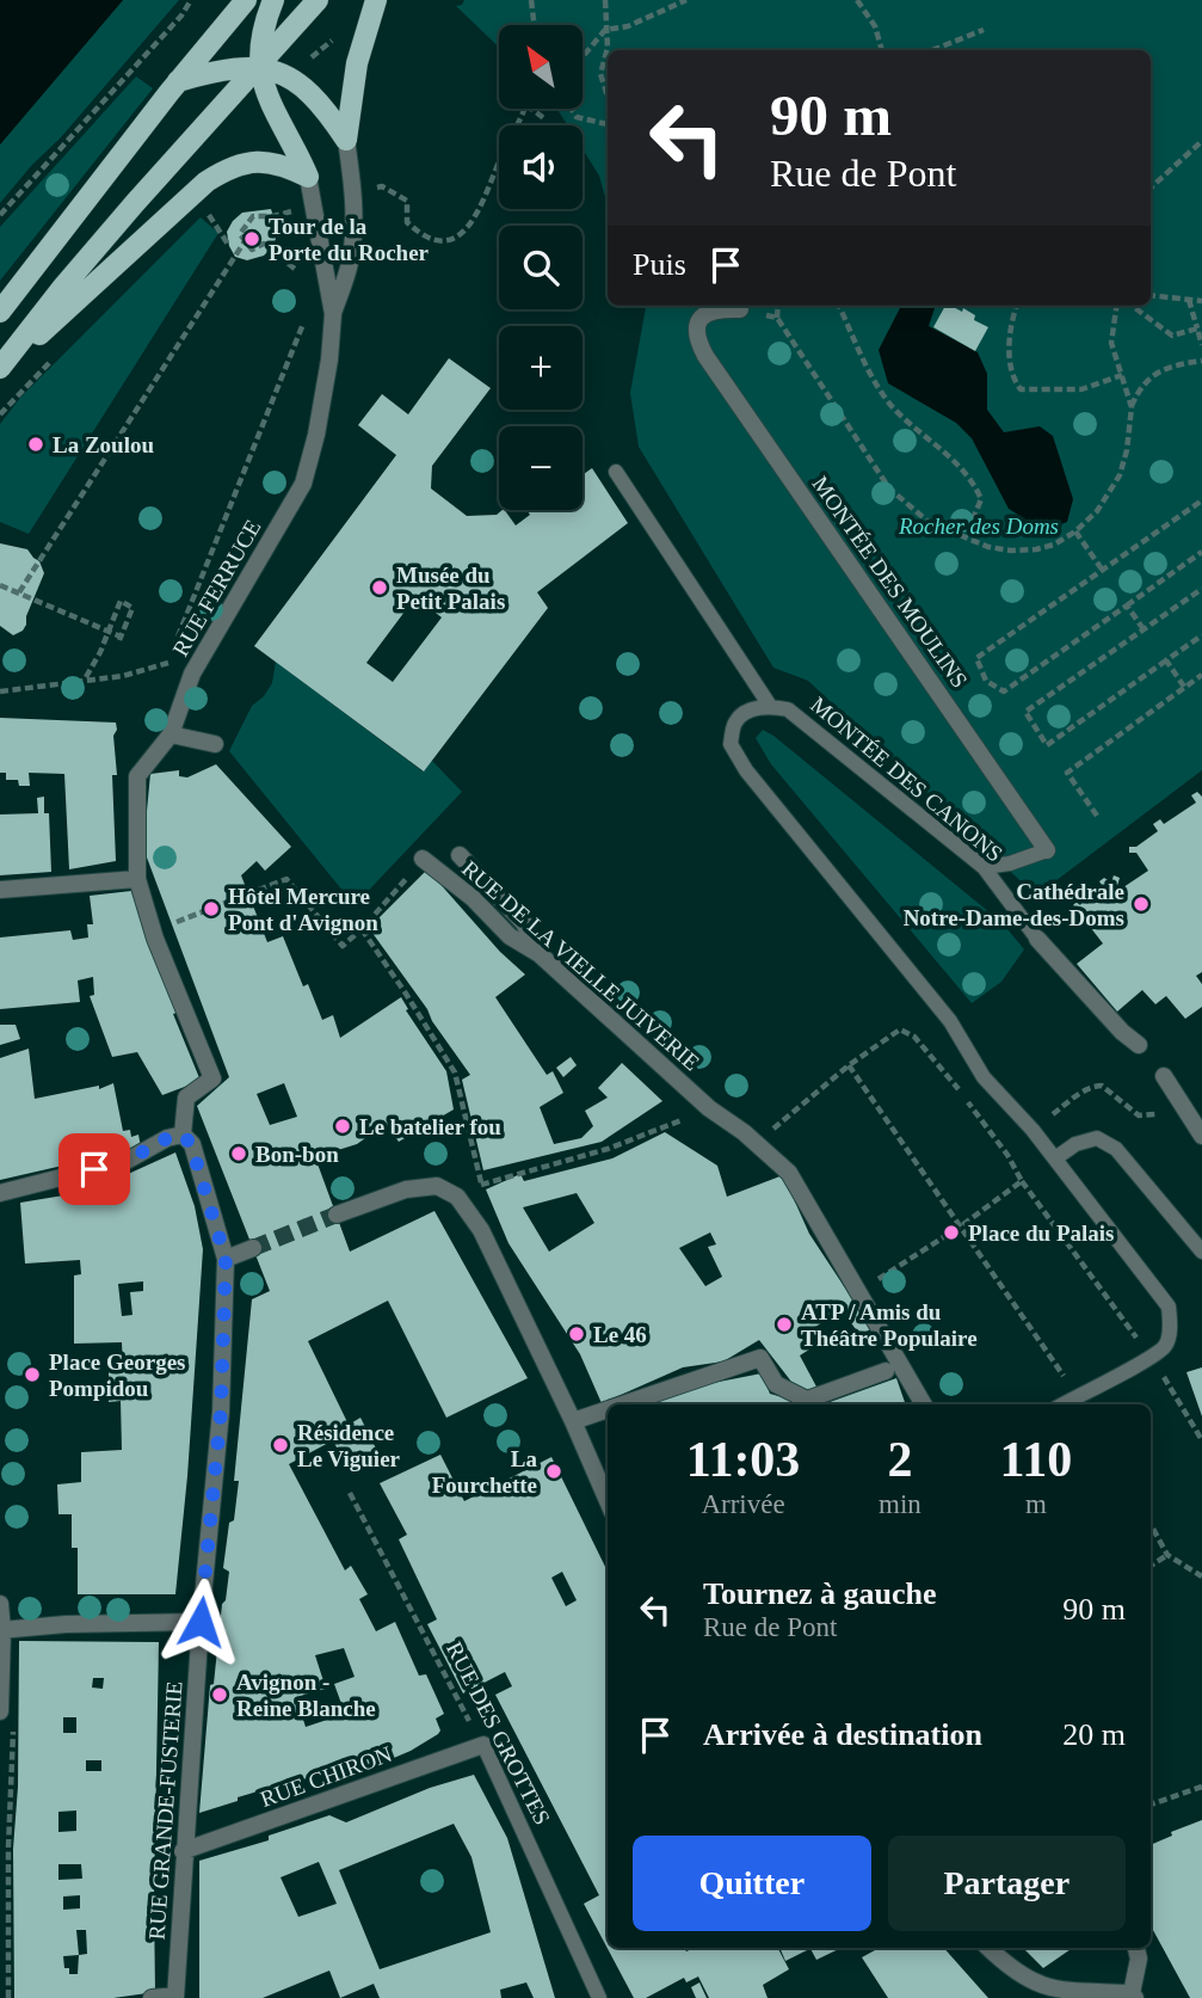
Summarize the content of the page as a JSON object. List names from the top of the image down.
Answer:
{
  "streets": {
    "street": [
      "MONTÉE DES MOULINS",
      "RUE FERRUCE",
      "RUE DE LA VIELLE JUIVERIE",
      "RUE CHIRON",
      "RUE GRANDE-FUSTERIE"
    ],
    "lane": ["MONTÉE DES CANONS", "RUE DES GROTTES"]
  },
  "crossings": [
    ["MONTÉE DES MOULINS", "MONTÉE DES CANONS"],
    ["RUE FERRUCE", "RUE GRANDE-FUSTERIE"],
    ["RUE DES GROTTES", "RUE CHIRON"],
    ["RUE CHIRON", "RUE GRANDE-FUSTERIE"]
  ],
  "parks": ["Rocher des Doms"],
  "places": [
    "Tour de la Porte du Rocher",
    "La Zoulou",
    "Musée du Petit Palais",
    "Cathédrale Notre-Dame-des-Doms",
    "Hôtel Mercure Pont d'Avignon",
    "Le batelier fou",
    "Bon-bon",
    "Place du Palais",
    "ATP / Amis du Théâtre Populaire",
    "Le 46",
    "Place Georges Pompidou",
    "Résidence Le Viguier",
    "La Fourchette",
    "Avignon - Reine Blanche"
  ],
  "north": "top left",
  "page": {
    "map_buttons": ["+", "−"],
    "turn": ["90 m", "Rue de Pont"],
    "then": "Puis",
    "eta": [
      "11:03",
      "Arrivée",
      "2",
      "min",
      "110",
      "m"
    ],
    "list": [
      {
        "name": "Tournez à gauche",
        "note": "Rue de Pont",
        "value": "90 m"
      },
      {
        "name": "Arrivée à destination",
        "value": "20 m"
      }
    ],
    "buttons": ["Quitter", "Partager"]
  }
}
